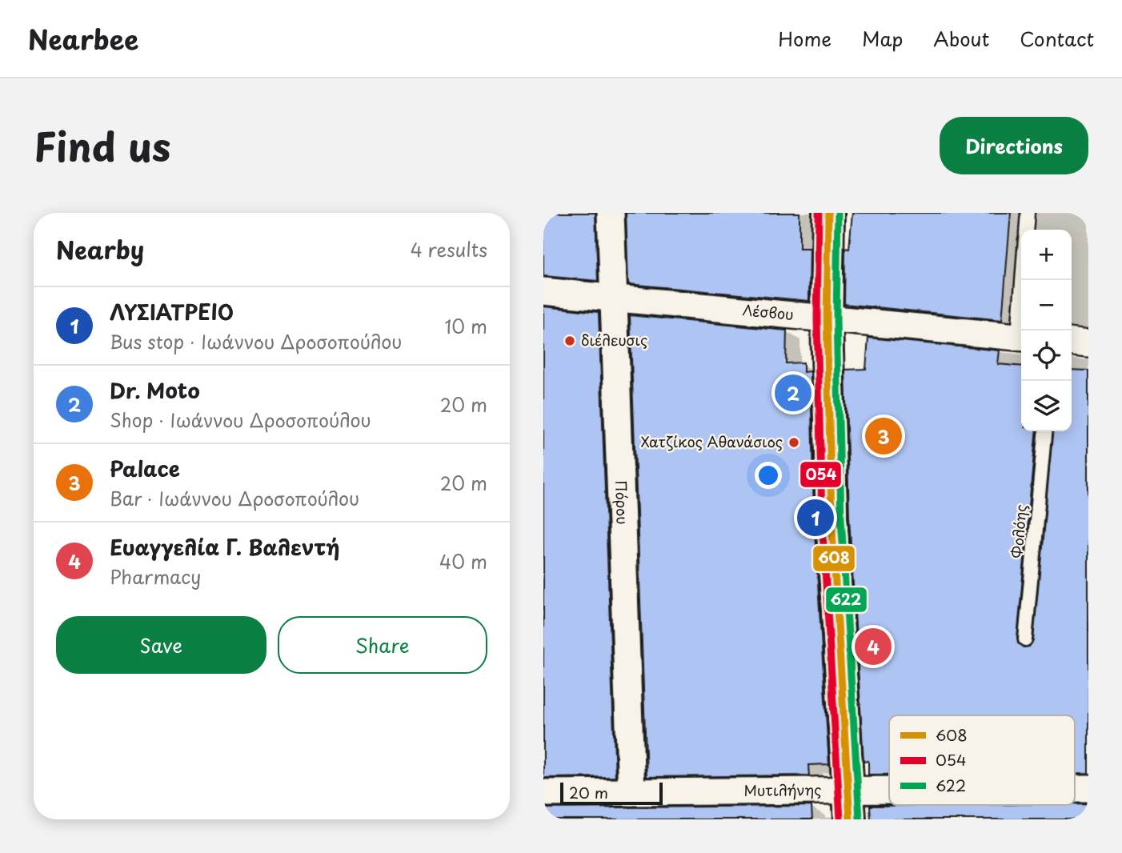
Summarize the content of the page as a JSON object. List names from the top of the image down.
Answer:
{
  "streets": {
    "street": ["Λέσβου", "Πόρου", "Μυτιλήνης"],
    "lane": ["Φολόης"]
  },
  "crossings": [
    ["Λέσβου", "Πόρου"],
    ["Πόρου", "Μυτιλήνης"]
  ],
  "places": ["διέλευσις", "Χατζίκος Αθανάσιος"],
  "lines": ["transit line 608", "transit line 054", "transit line 622"],
  "legend": ["608", "054", "622"],
  "scale_bar": "20 m",
  "page": {
    "header": "Nearbee",
    "nav": [
      "Home",
      "Map",
      "About",
      "Contact"
    ],
    "title": "Find us",
    "buttons": [
      "Directions",
      ["Save", "Share"]
    ],
    "heading": ["Nearby", "4 results"],
    "map_buttons": ["+", "−"],
    "list": [
      {
        "mark": "1",
        "name": "ΛΥΣΙΑΤΡΕΙΟ",
        "note": "Bus stop · Ιωάννου Δροσοπούλου",
        "value": "10 m"
      },
      {
        "mark": "2",
        "name": "Dr. Moto",
        "note": "Shop · Ιωάννου Δροσοπούλου",
        "value": "20 m"
      },
      {
        "mark": "3",
        "name": "Palace",
        "note": "Bar · Ιωάννου Δροσοπούλου",
        "value": "20 m"
      },
      {
        "mark": "4",
        "name": "Ευαγγελία Γ. Βαλεντή",
        "note": "Pharmacy",
        "value": "40 m"
      }
    ],
    "pins": [
      "2",
      "3",
      "1",
      "4"
    ],
    "scale": "20 m"
  }
}
